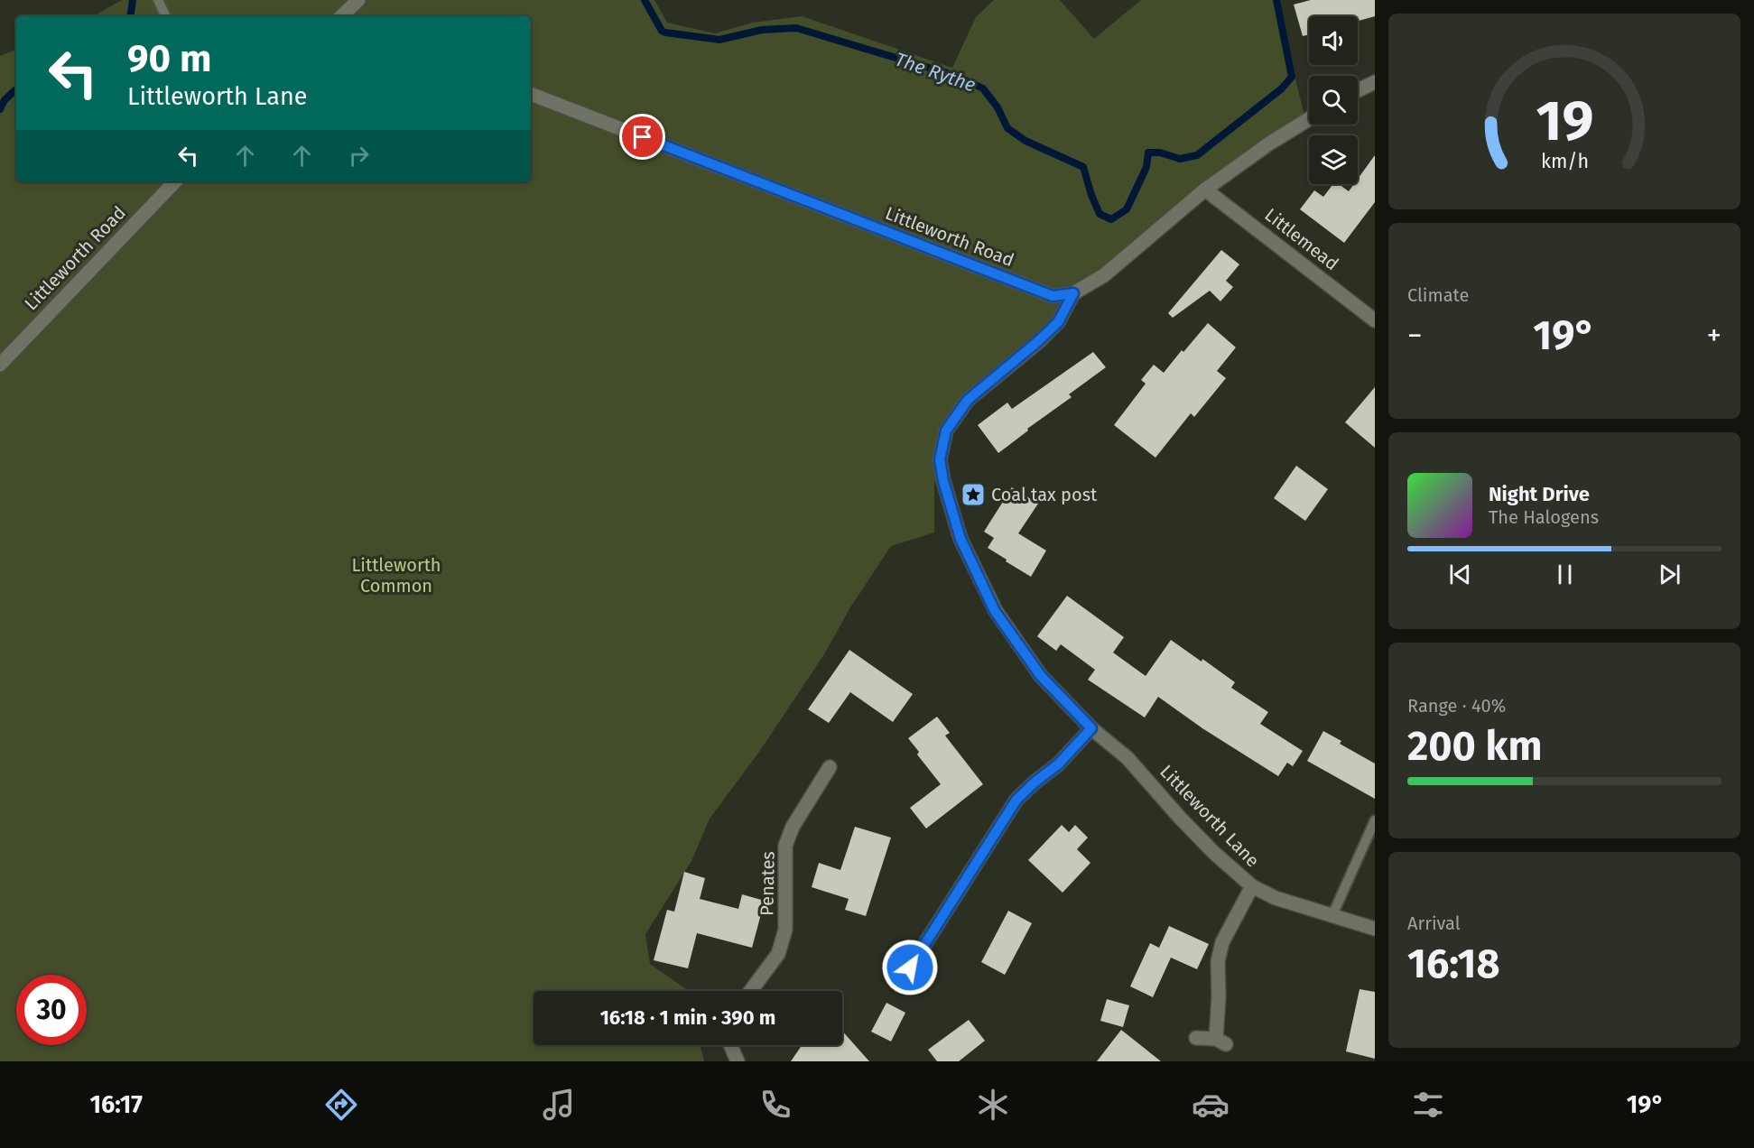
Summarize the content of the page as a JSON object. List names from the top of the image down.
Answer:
{
  "streets": {
    "street": [
      "Littleworth Road",
      "Littlemead",
      "Littleworth Lane",
      "Penates"
    ]
  },
  "crossings": [
    ["Littleworth Road", "Littlemead"],
    ["Littleworth Road", "Littleworth Lane"]
  ],
  "water": ["The Rythe"],
  "parks": ["Littleworth Common"],
  "places": {
    "place": ["Coal tax post"]
  },
  "page": {
    "turn": ["90 m", "Littleworth Lane"],
    "tile": [
      "Climate",
      ["Range · 40%", "200 km"],
      ["Arrival", "16:18"]
    ],
    "heat": ["−", "19°", "+"],
    "song": ["Night Drive", "The Halogens"],
    "limit": "30",
    "trip": "16:18 · 1 min · 390 m",
    "tabs": ["16:17", "19°"],
    "gauge": ["19", "km/h"]
  }
}
